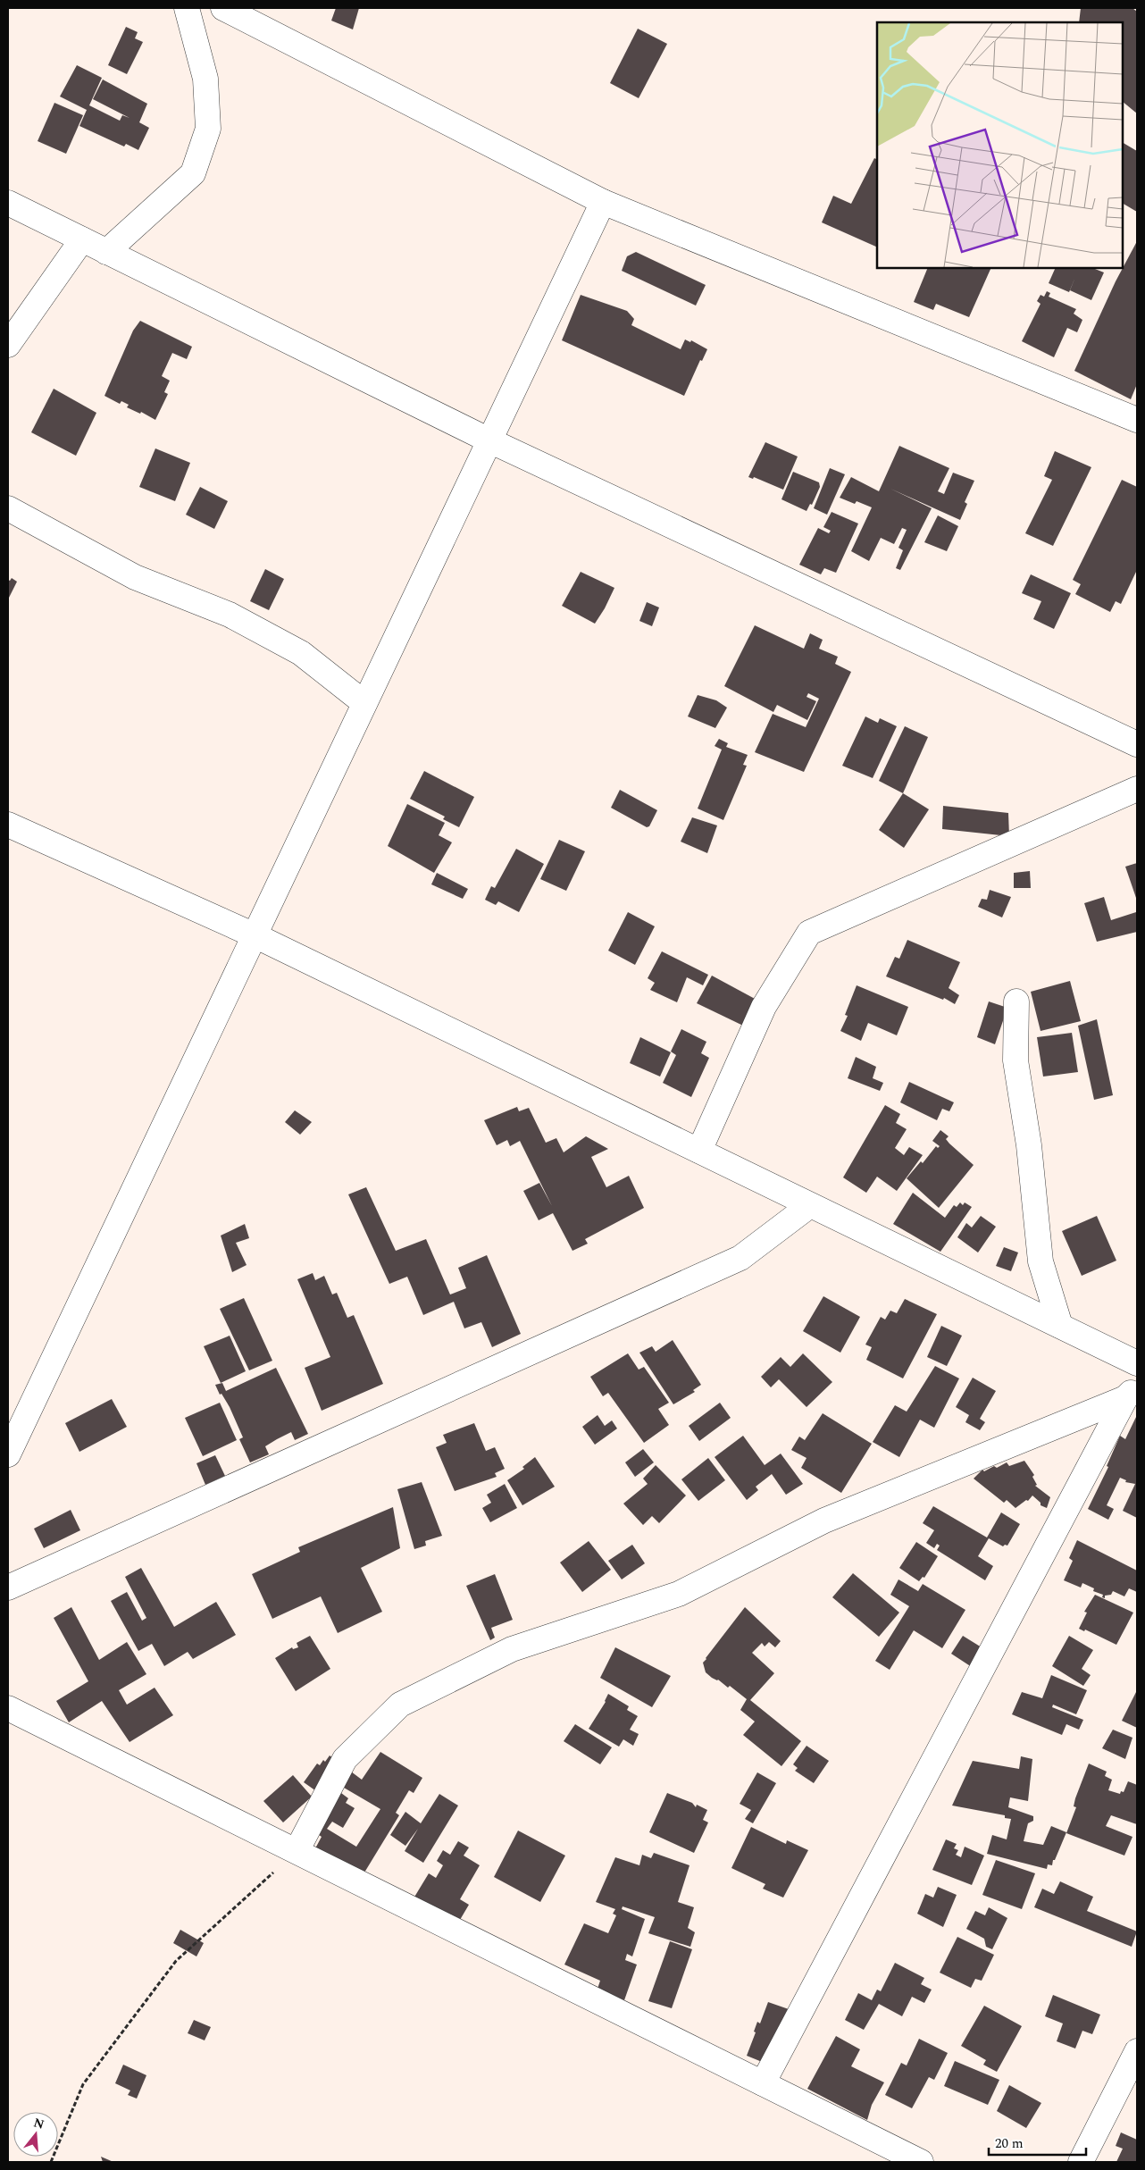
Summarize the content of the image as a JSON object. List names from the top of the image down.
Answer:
{
  "scale_bar": "20 m",
  "north": "top"
}
